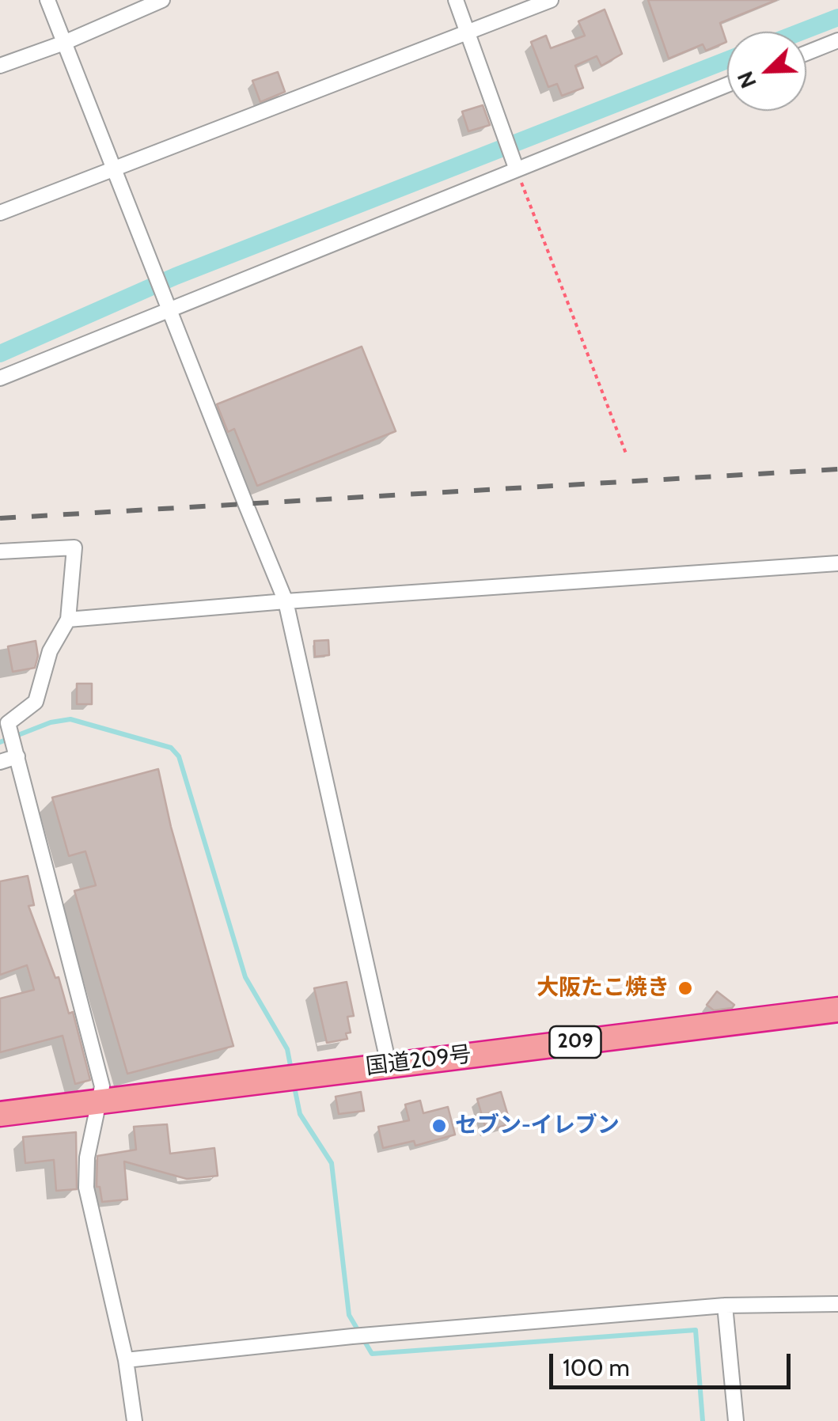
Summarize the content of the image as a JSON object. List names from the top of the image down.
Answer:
{
  "streets": {
    "highway": ["209", "国道209号"]
  },
  "places": ["大阪たこ焼き", "セブン-イレブン"],
  "scale_bar": "100 m",
  "north": "bottom left"
}
